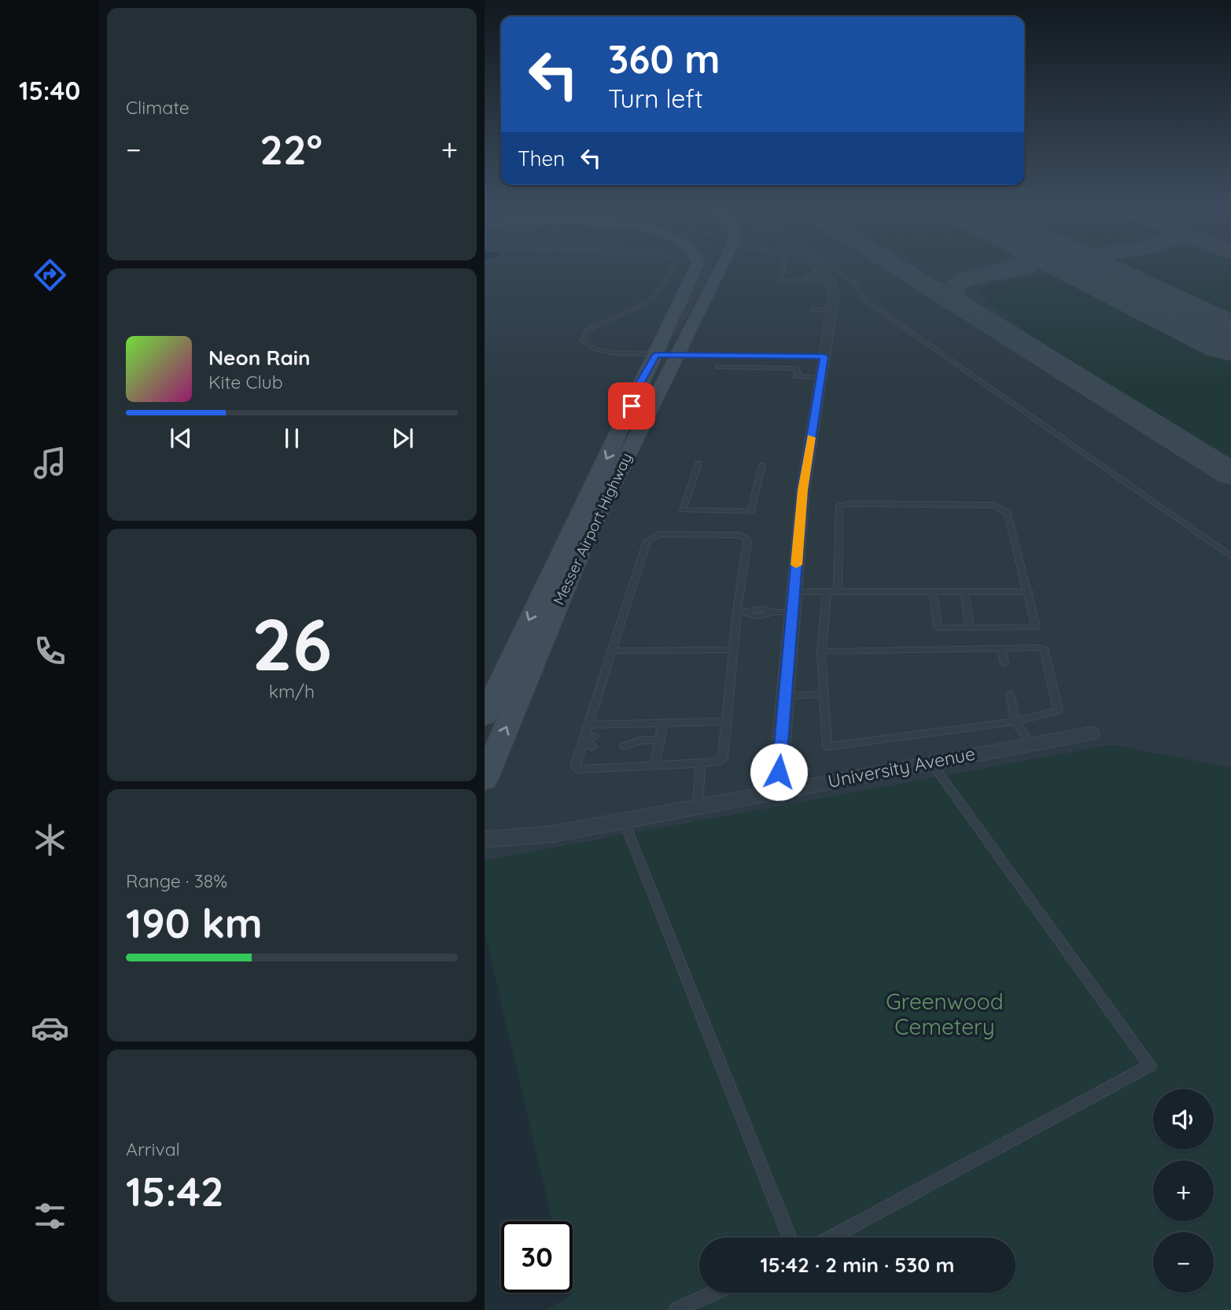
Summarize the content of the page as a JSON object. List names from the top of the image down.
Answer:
{
  "streets": {
    "main road": ["Messer Airport Highway"],
    "street": ["University Avenue"]
  },
  "parks": ["Greenwood Cemetery"],
  "page": {
    "tabs": "15:40",
    "tile": [
      "Climate",
      ["26", "km/h"],
      ["Range · 38%", "190 km"],
      ["Arrival", "15:42"]
    ],
    "turn": ["360 m", "Turn left"],
    "heat": ["−", "22°", "+"],
    "then": "Then",
    "song": ["Neon Rain", "Kite Club"],
    "map_buttons": ["+", "−"],
    "limit": "30",
    "trip": "15:42 · 2 min · 530 m"
  }
}
